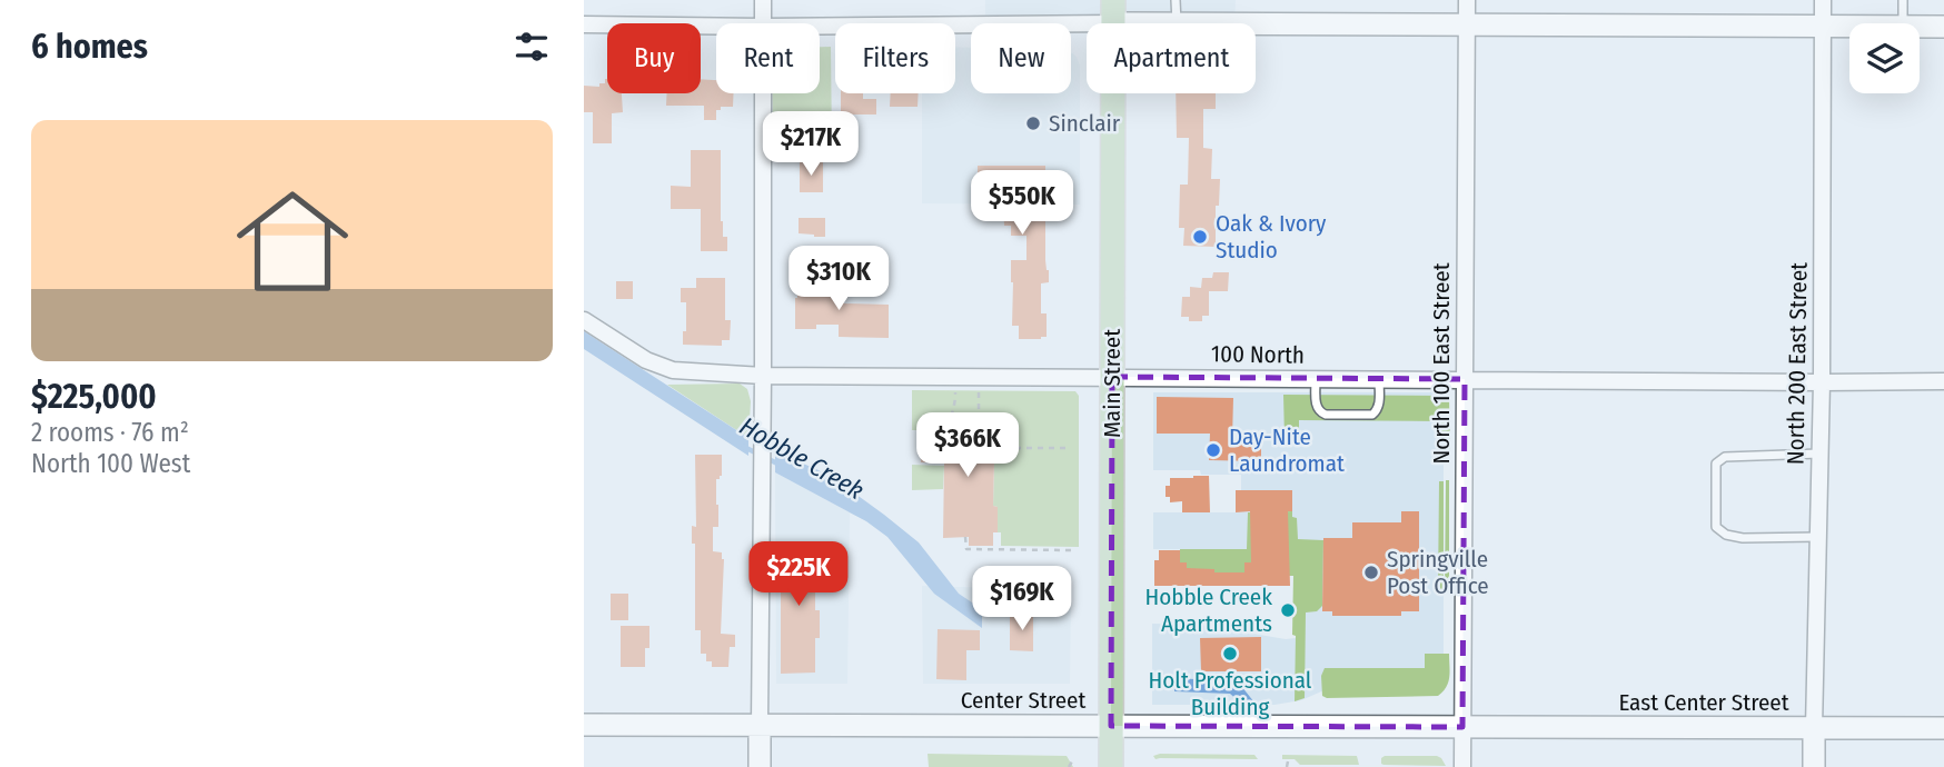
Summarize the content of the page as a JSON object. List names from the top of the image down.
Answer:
{
  "streets": {
    "main road": ["Main Street"],
    "street": [
      "100 North",
      "North 100 East Street",
      "North 200 East Street",
      "Center Street",
      "East Center Street"
    ]
  },
  "crossings": [
    ["100 North", "North 100 East Street"],
    ["100 North", "North 200 East Street"],
    ["100 North", "Main Street"],
    ["North 100 East Street", "Center Street"],
    ["North 100 East Street", "East Center Street"],
    ["North 200 East Street", "East Center Street"],
    ["Main Street", "Center Street"],
    ["Center Street", "East Center Street"]
  ],
  "water": ["Hobble Creek"],
  "places": [
    "Sinclair",
    "Oak & Ivory Studio",
    "Day-Nite Laundromat",
    "Springville Post Office",
    "Hobble Creek Apartments",
    "Holt Professional Building"
  ],
  "page": {
    "heading": "6 homes",
    "chip": [
      "Buy",
      "Rent",
      "Filters",
      "New",
      "Apartment"
    ],
    "list": [
      {
        "name": "$225,000",
        "note": "2 rooms · 76 m² · North 100 West"
      }
    ],
    "price": [
      "$217K",
      "$550K",
      "$310K",
      "$366K",
      "$225K",
      "$169K"
    ]
  }
}
